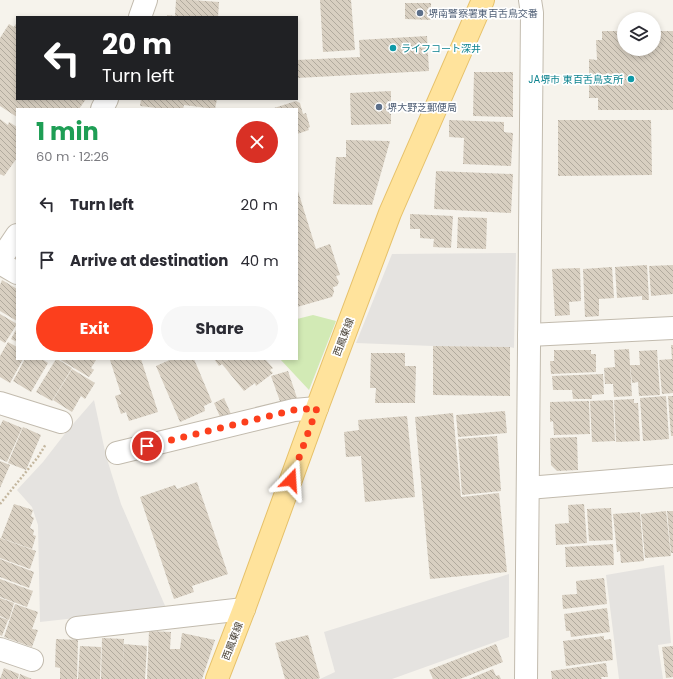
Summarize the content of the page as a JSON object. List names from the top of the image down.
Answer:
{
  "streets": {
    "main road": ["西鳳東線"]
  },
  "places": [
    "堺南警察署東百舌鳥交番",
    "ライフコート深井",
    "JA堺市 東百舌鳥支所",
    "堺大野芝郵便局"
  ],
  "page": {
    "turn": ["20 m", "Turn left"],
    "heading": ["1 min", "60 m · 12:26"],
    "list": [
      {
        "name": "Turn left",
        "value": "20 m"
      },
      {
        "name": "Arrive at destination",
        "value": "40 m"
      }
    ],
    "buttons": ["Exit", "Share"]
  }
}
